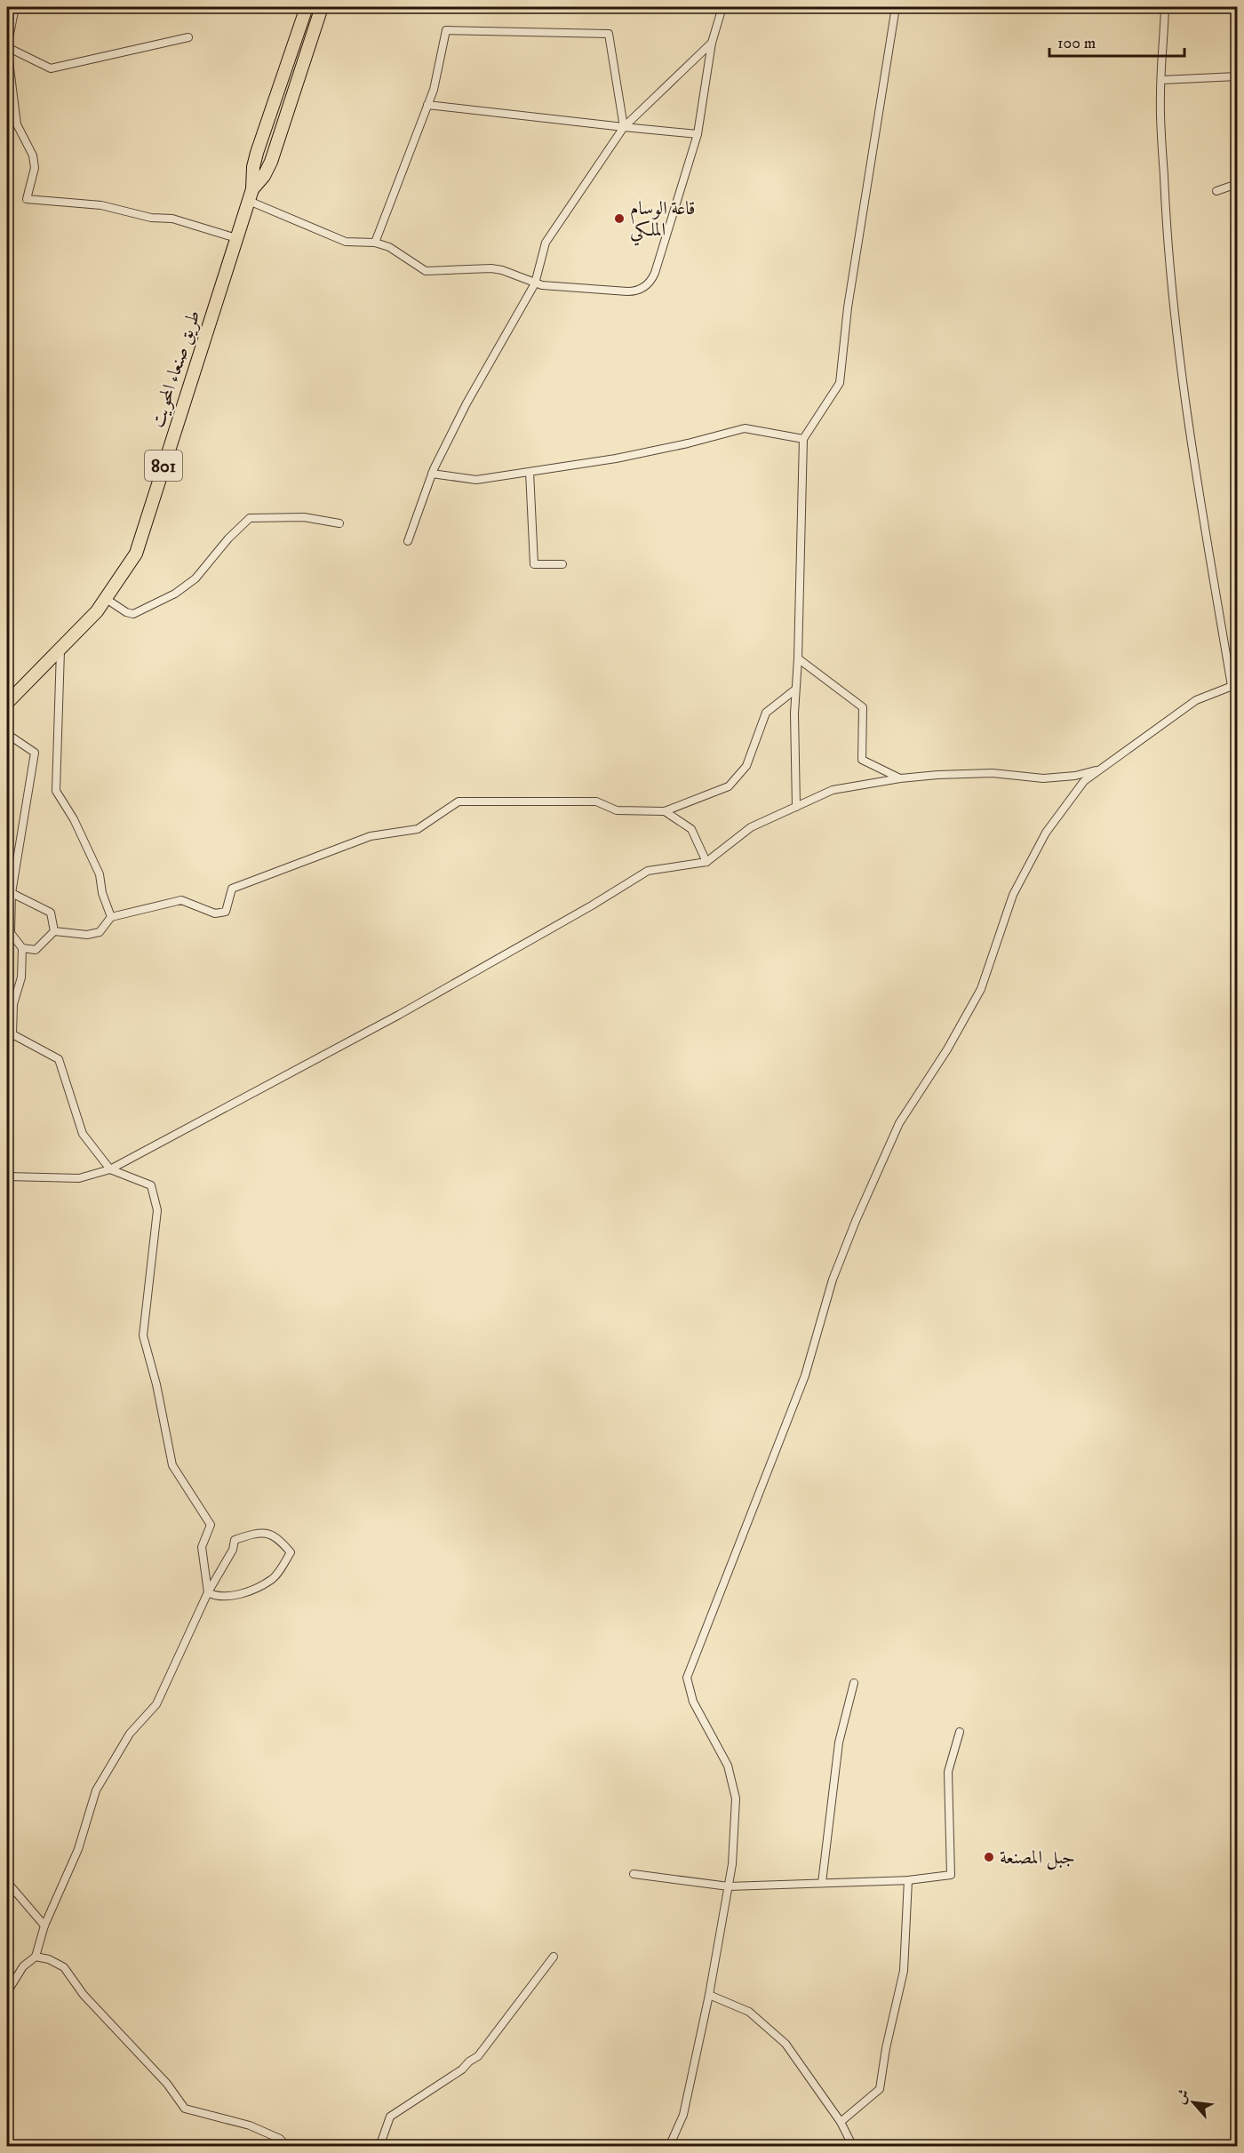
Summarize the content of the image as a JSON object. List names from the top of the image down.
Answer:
{
  "streets": {
    "main road": ["طريق صنعاء المحويت", "801"]
  },
  "places": ["قاعة الوسام الملكي", "جبل المصنعة"],
  "scale_bar": "100 m",
  "north": "top left"
}
